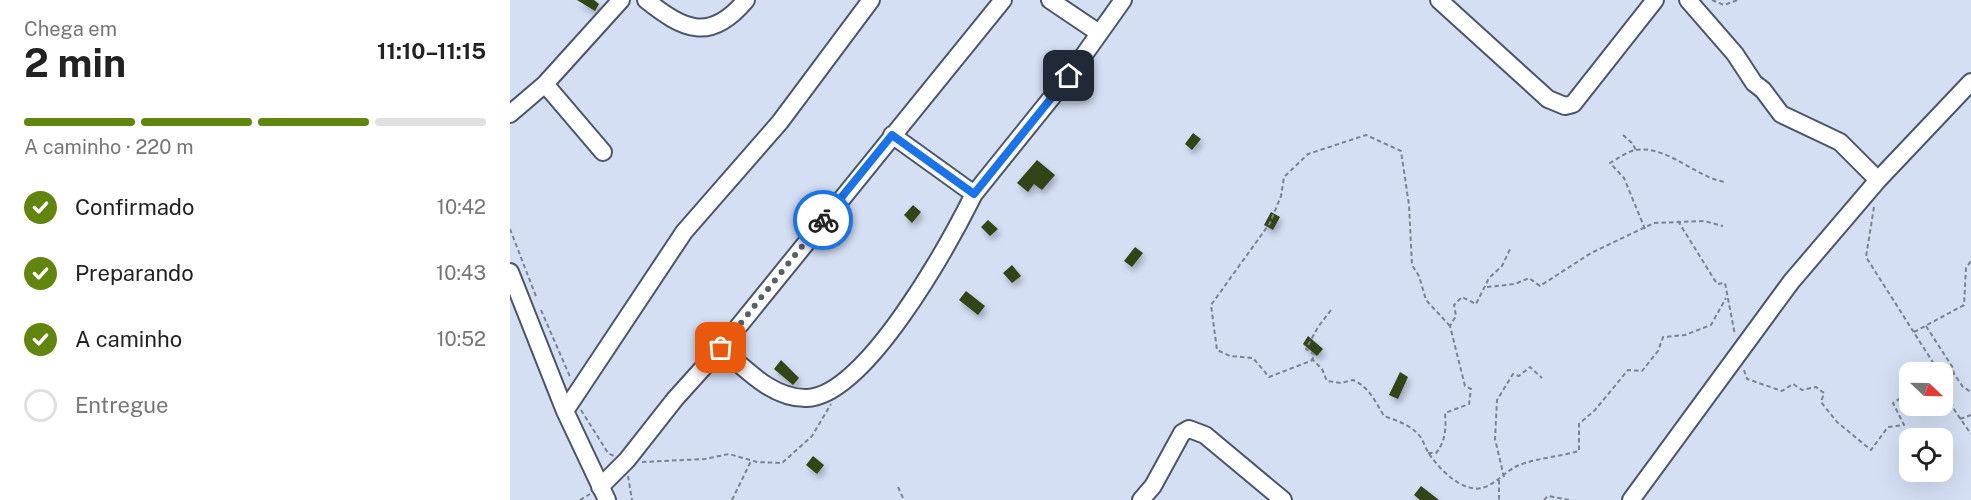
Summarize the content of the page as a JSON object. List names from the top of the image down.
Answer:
{
  "north": "right",
  "page": {
    "heading": ["2 min", "Chega em", "11:10–11:15"],
    "bar": "A caminho · 220 m",
    "list": [
      ["Confirmado", "10:42"],
      ["Preparando", "10:43"],
      ["A caminho", "10:52"],
      "Entregue"
    ]
  }
}
